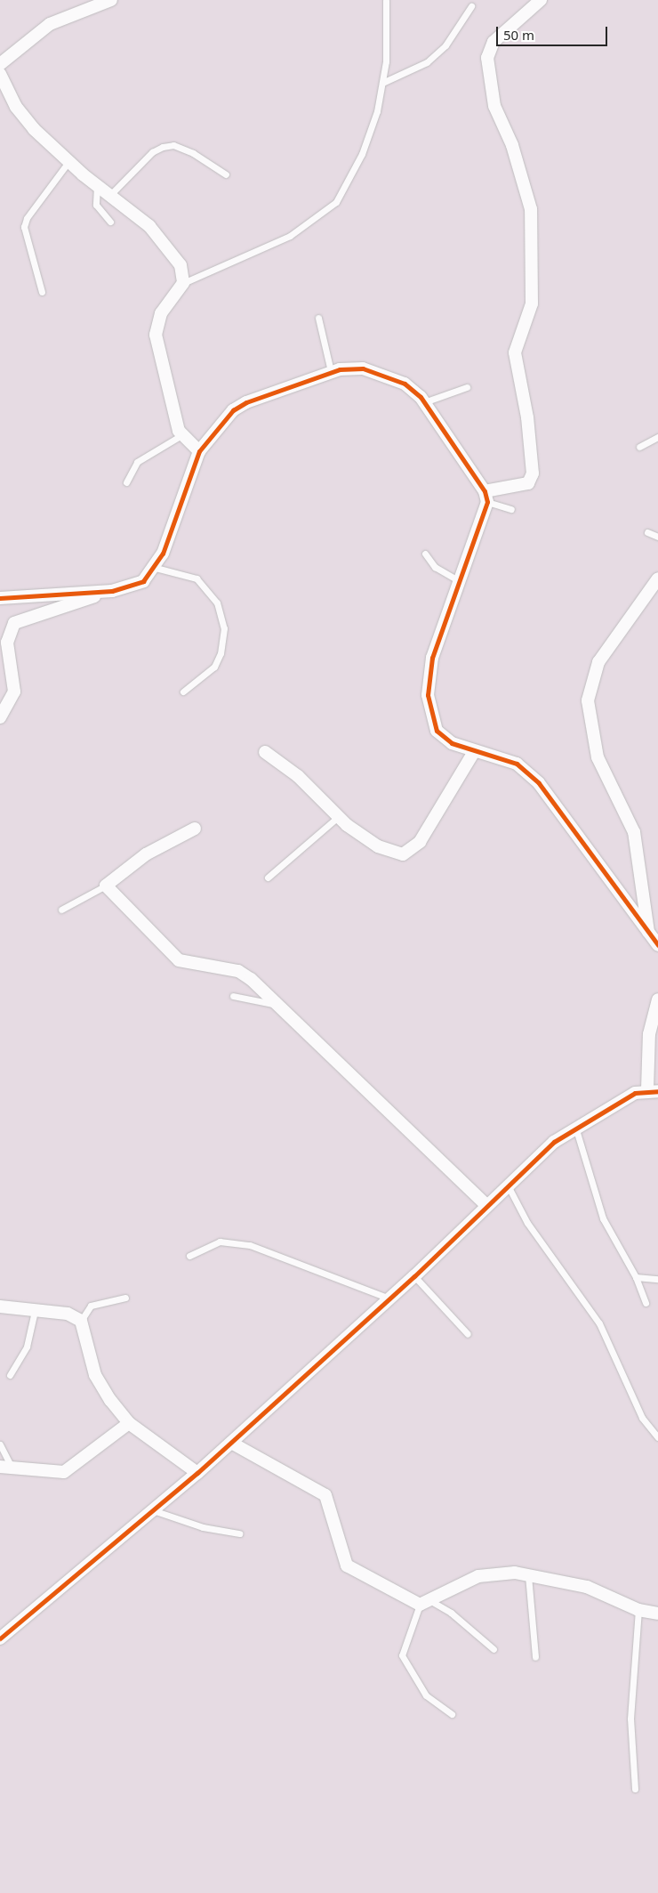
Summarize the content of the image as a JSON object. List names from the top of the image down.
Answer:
{
  "scale_bar": "50 m"
}
